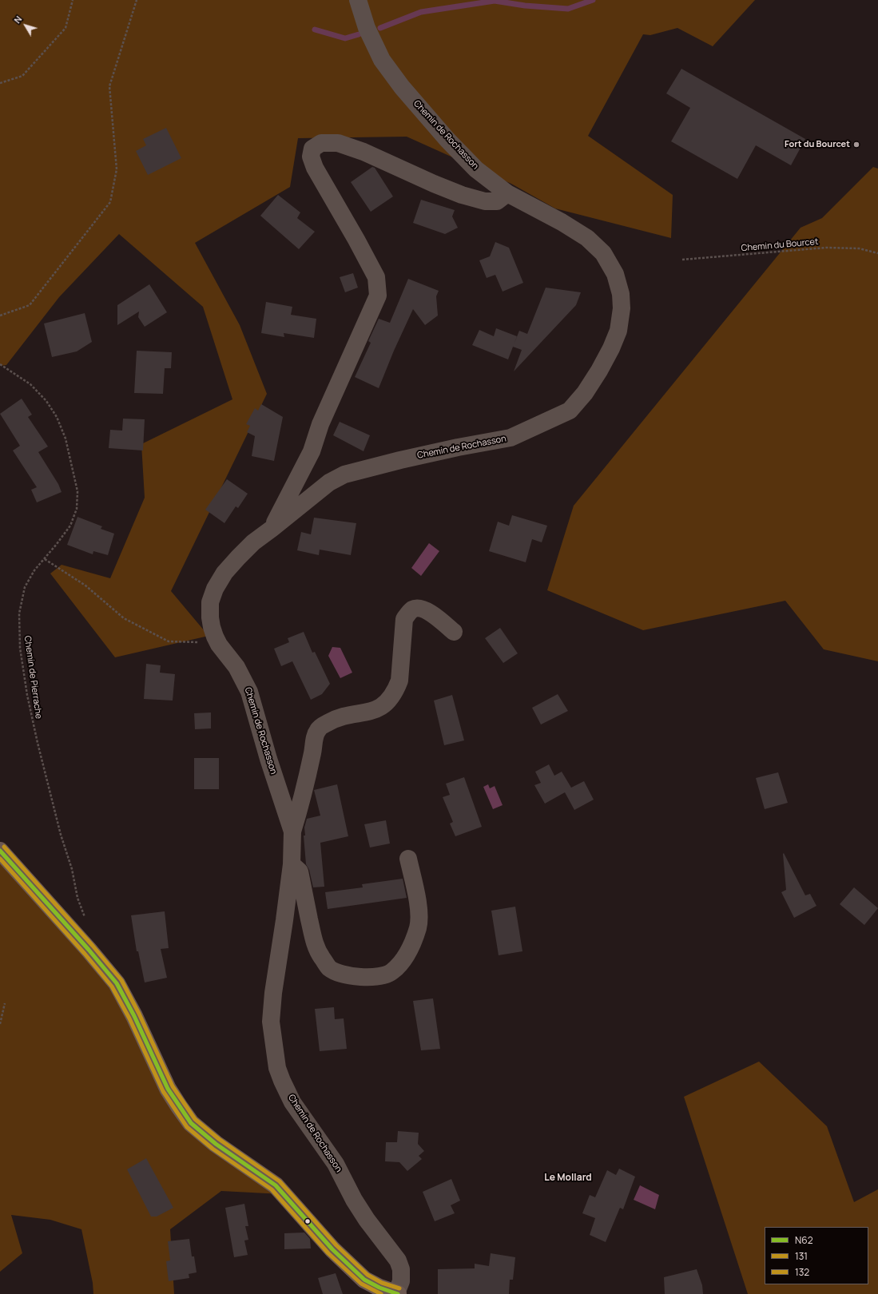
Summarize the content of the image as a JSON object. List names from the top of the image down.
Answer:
{
  "streets": {
    "street": ["Chemin de Rochasson"],
    "path": ["Chemin du Bourcet", "Chemin de Pierrache"]
  },
  "districts": ["Le Mollard"],
  "places": ["Fort du Bourcet"],
  "lines": ["transit line 132", "transit line N62", "transit line 131"],
  "legend": ["N62", "131", "132"],
  "north": "top left"
}
